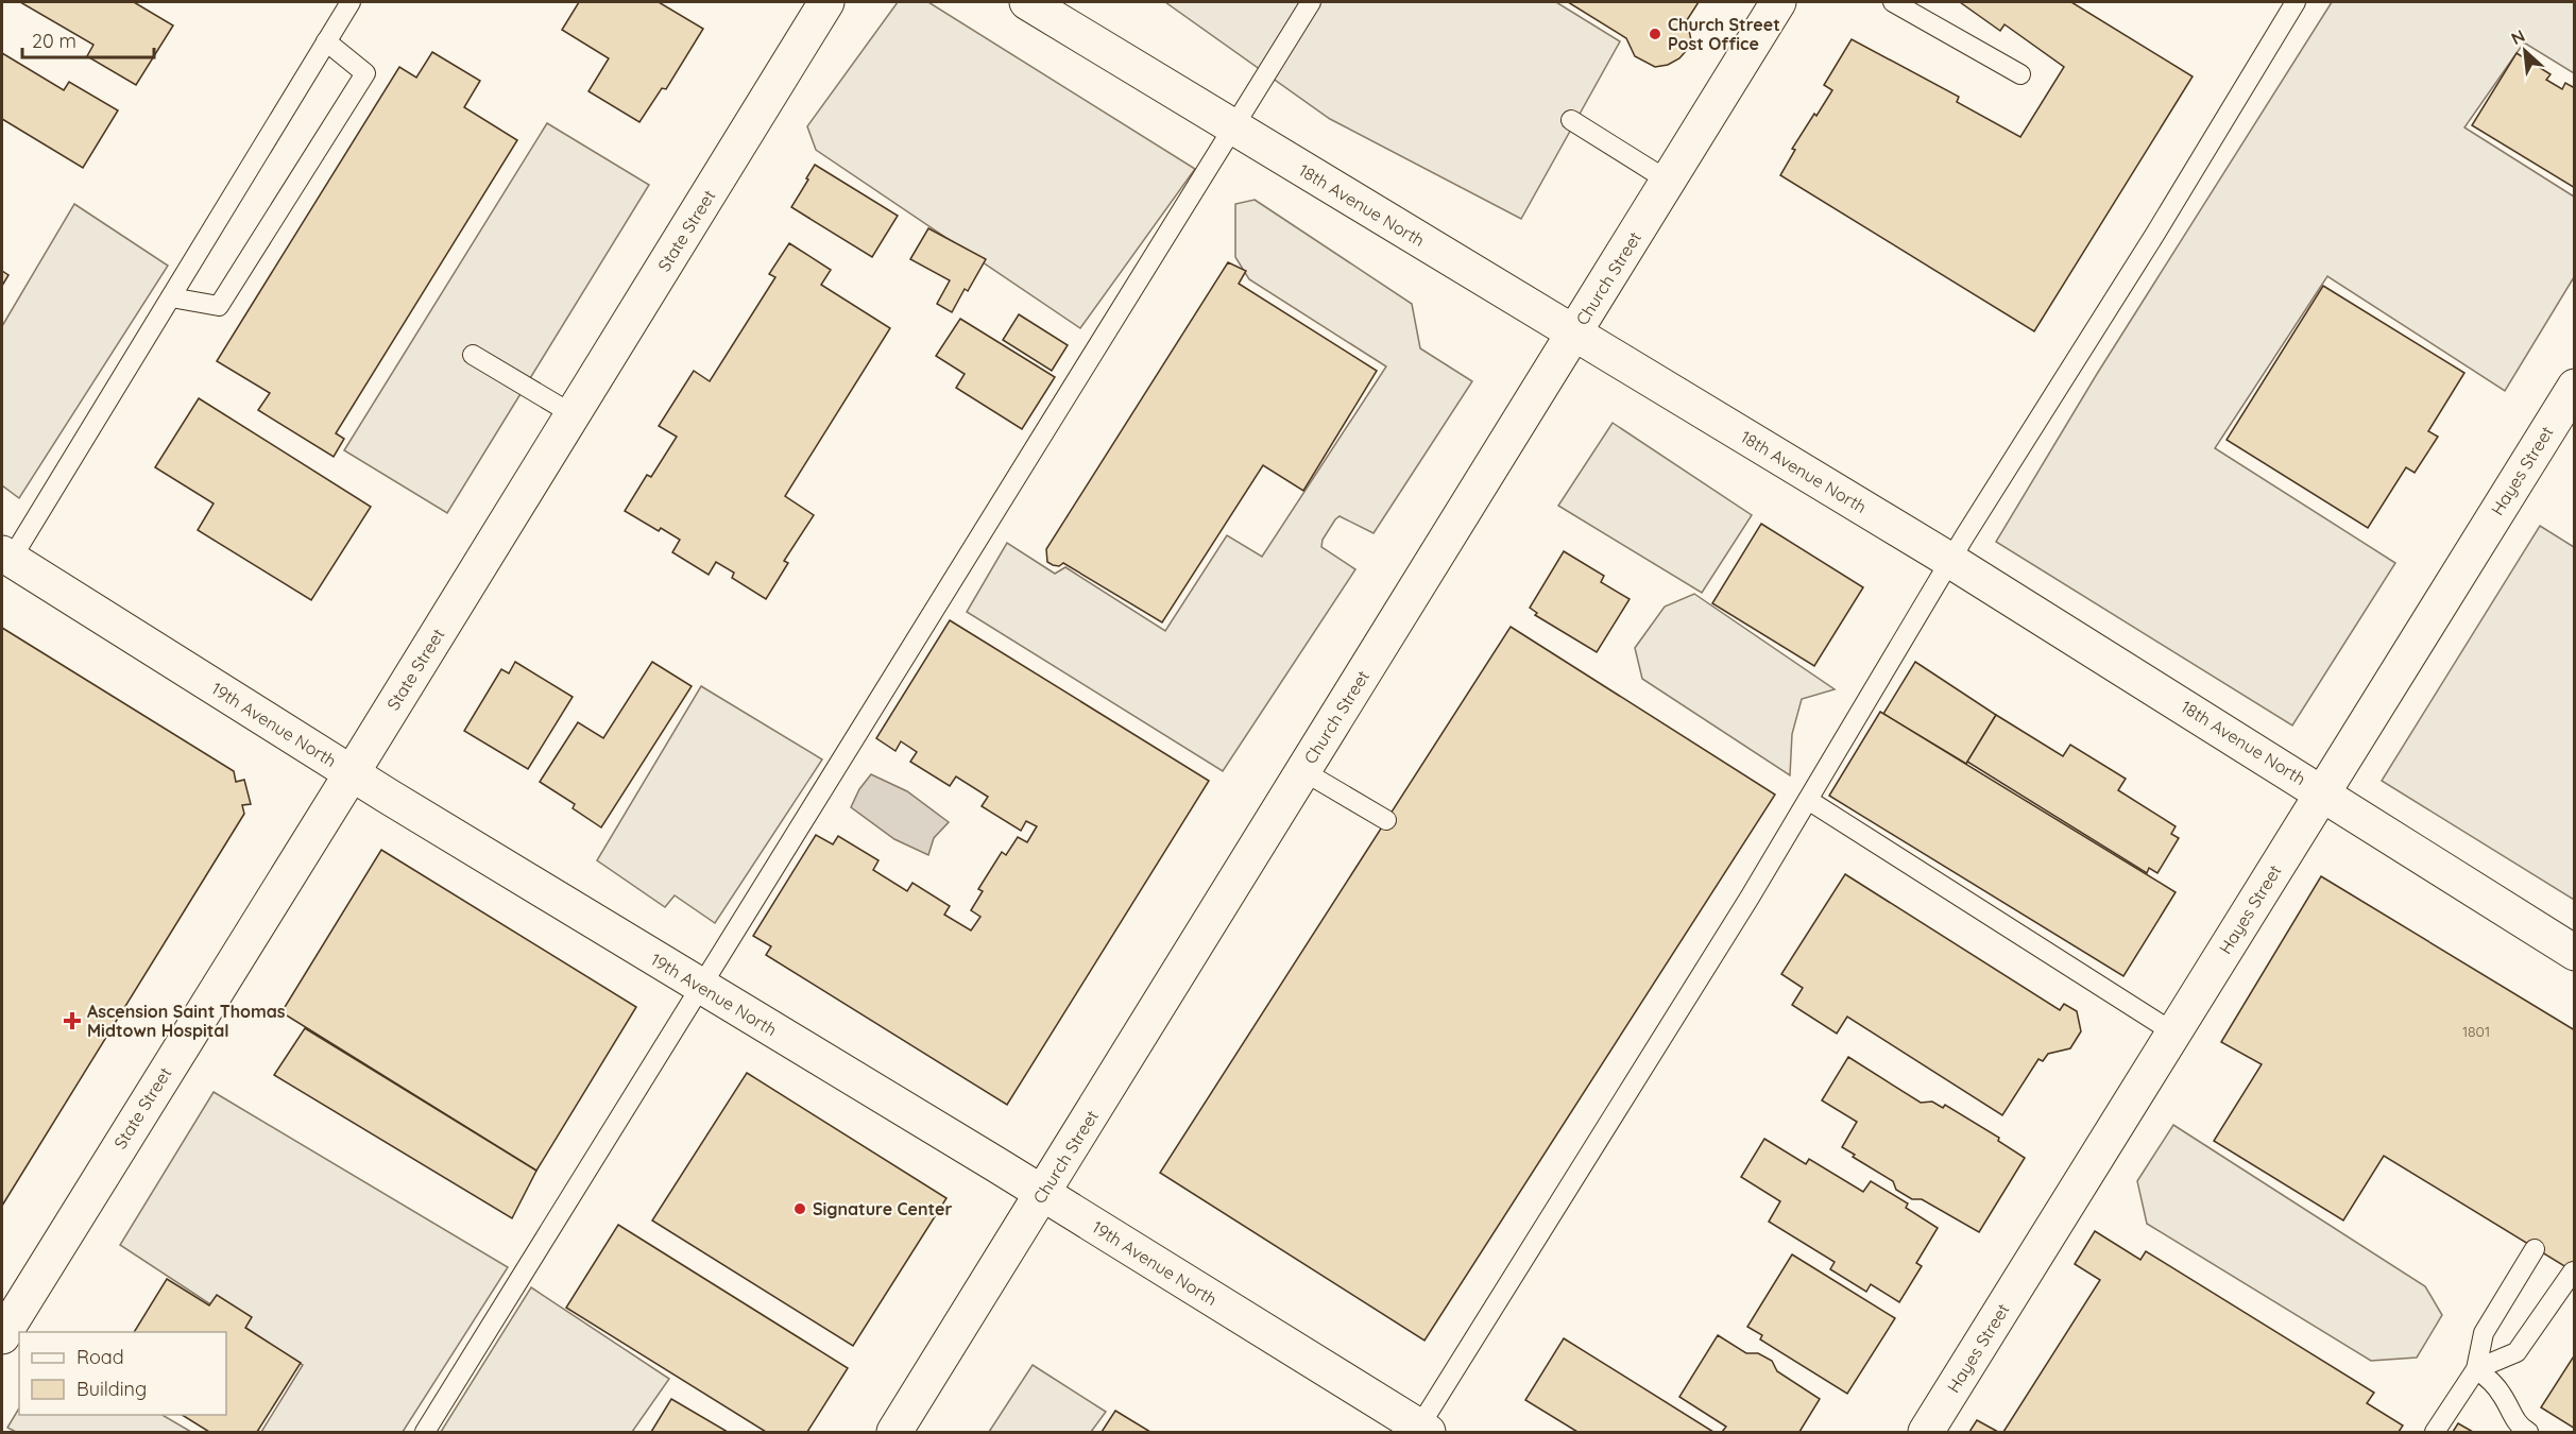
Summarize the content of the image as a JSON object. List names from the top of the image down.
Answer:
{
  "streets": {
    "street": [
      "18th Avenue North",
      "State Street",
      "Church Street",
      "Hayes Street",
      "19th Avenue North"
    ]
  },
  "crossings": [
    ["18th Avenue North", "Church Street"],
    ["18th Avenue North", "Hayes Street"],
    ["State Street", "19th Avenue North"],
    ["Church Street", "19th Avenue North"]
  ],
  "places": {
    "other": ["Church Street Post Office", "Signature Center"],
    "health": ["Ascension Saint Thomas Midtown Hospital"]
  },
  "house_numbers": ["1801"],
  "legend": ["Road", "Building"],
  "scale_bar": "20 m",
  "north": "top left"
}
